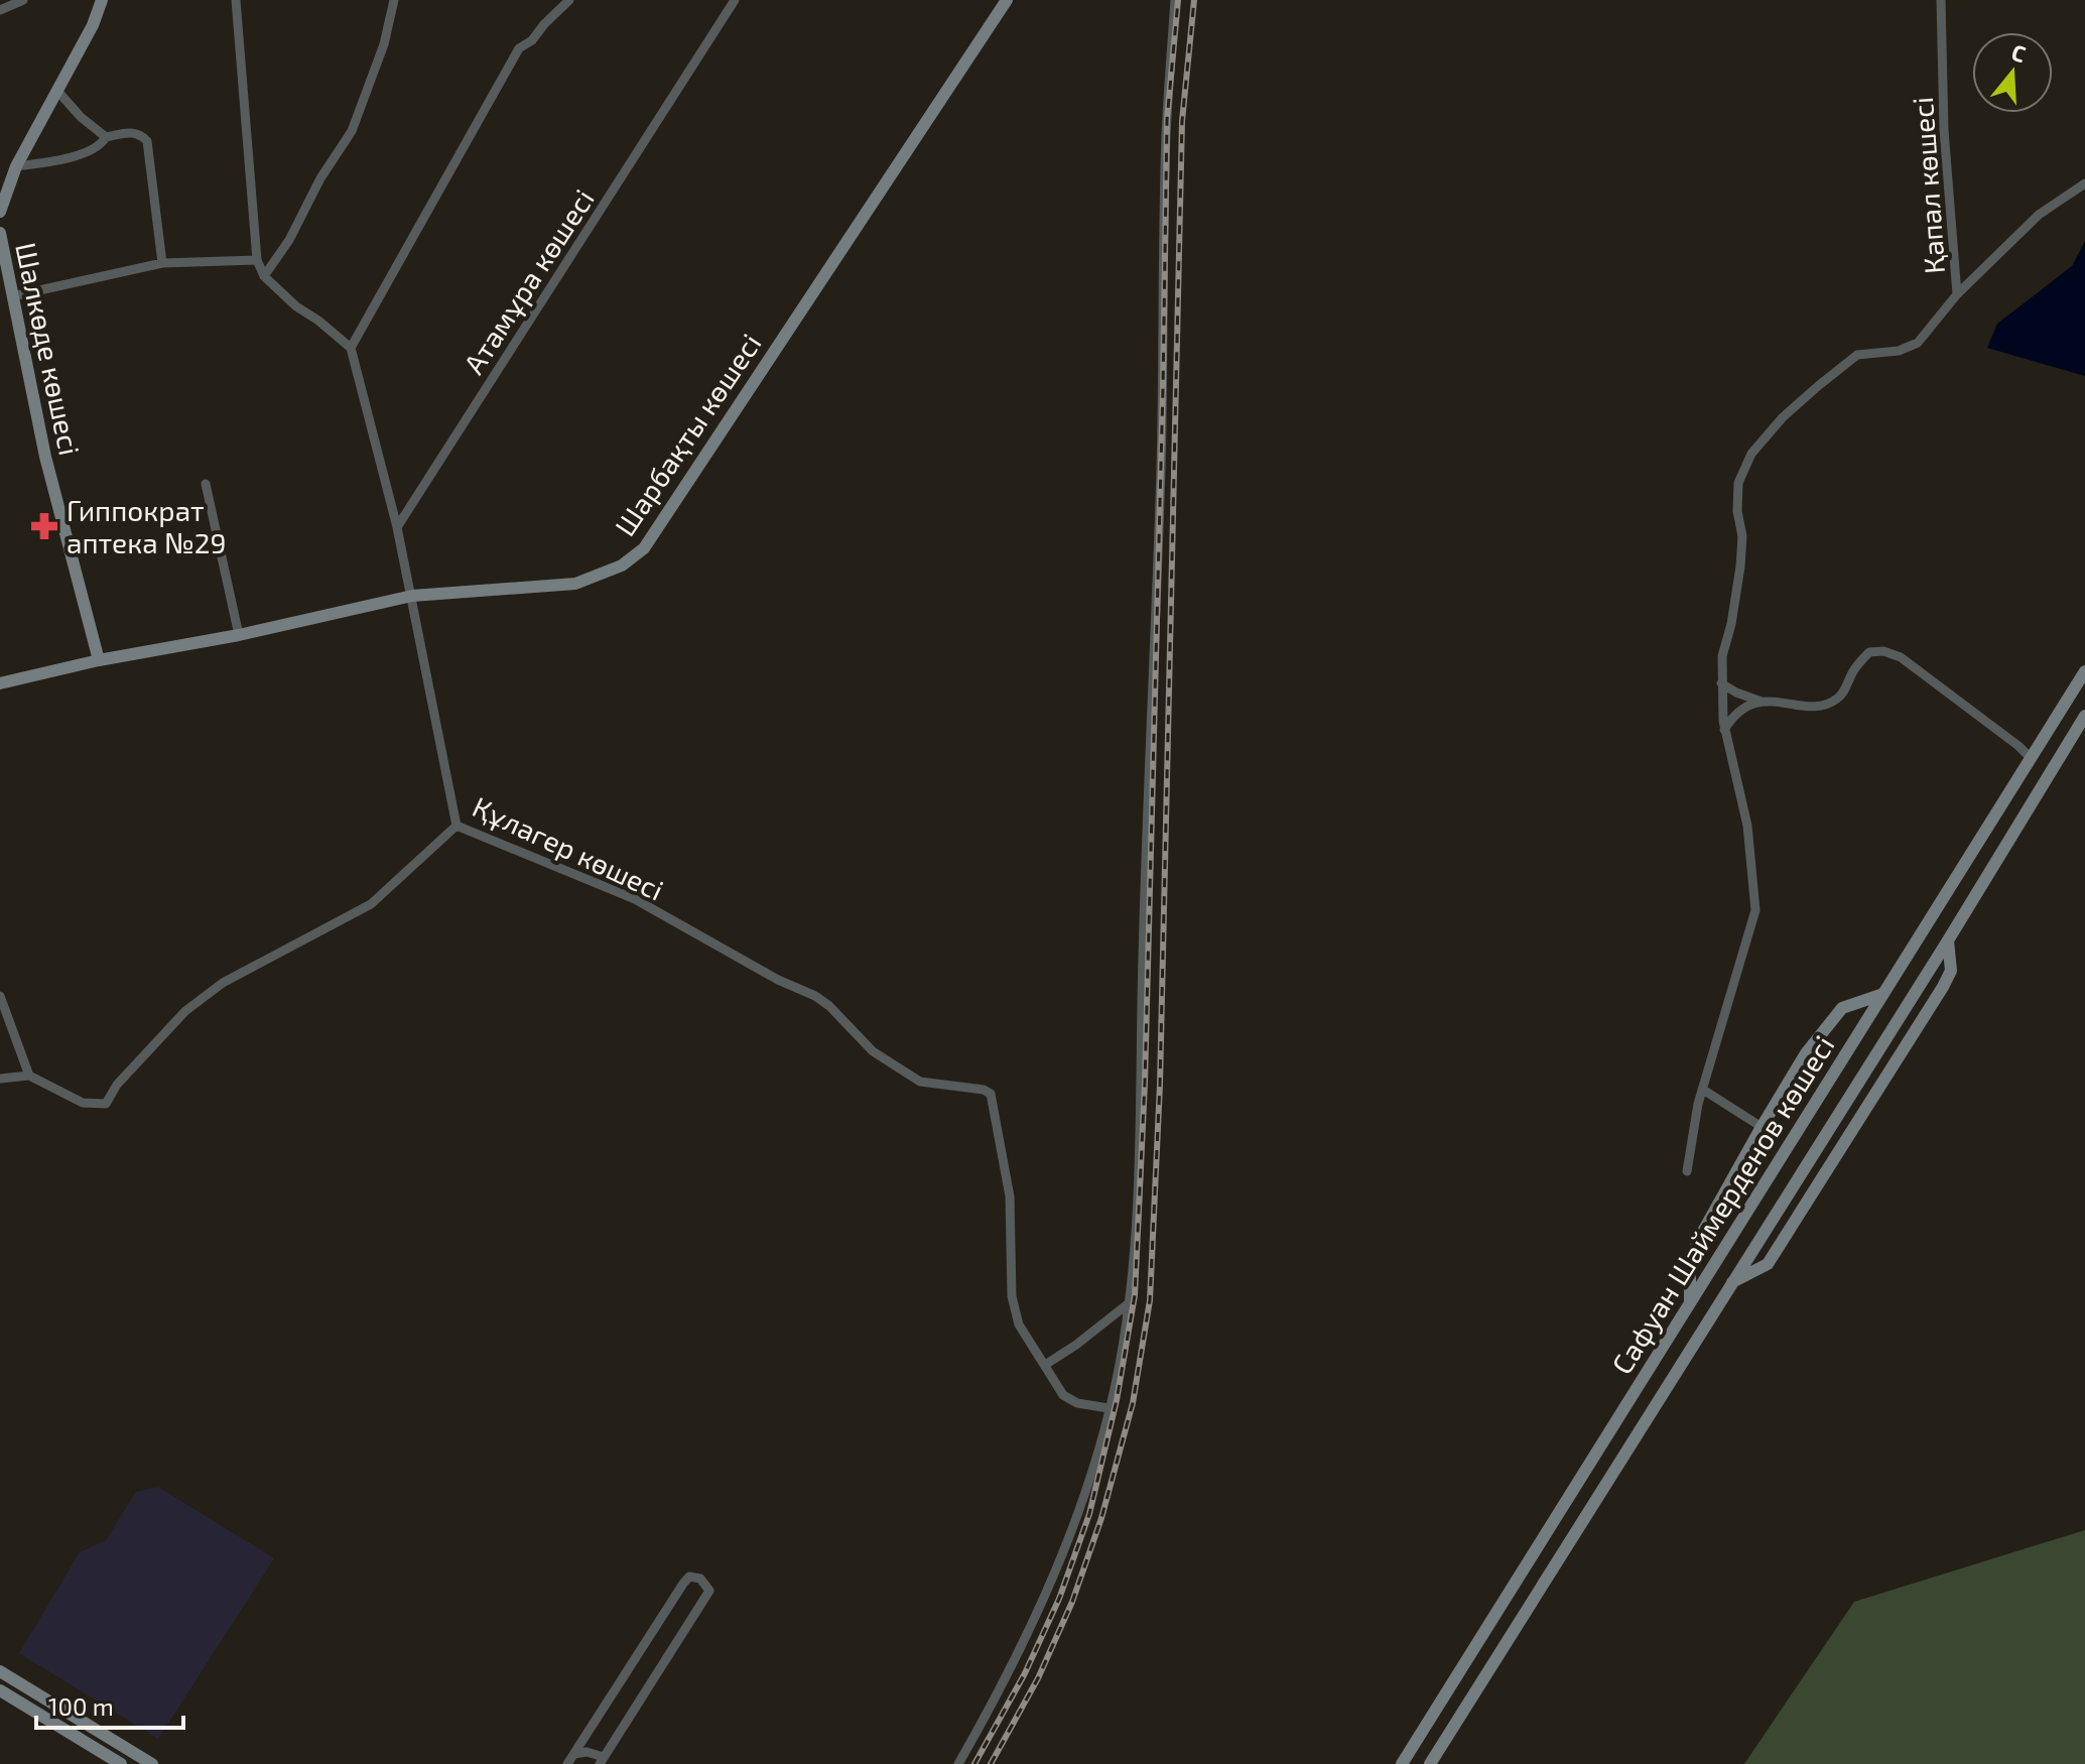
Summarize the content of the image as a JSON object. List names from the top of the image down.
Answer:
{
  "streets": {
    "main road": ["Шалкөде көшесі", "Шарбақты көшесі", "Сафуан Шаймерденов көшесі"],
    "street": ["Қапал көшесі", "Атамұра көшесі", "Құлагер көшесі"]
  },
  "crossings": [
    ["Шалкөде көшесі", "Шарбақты көшесі"],
    ["Шарбақты көшесі", "Құлагер көшесі"]
  ],
  "places": {
    "pharmacy": ["Гиппократ аптека №29"]
  },
  "scale_bar": "100 m",
  "north": "top"
}
